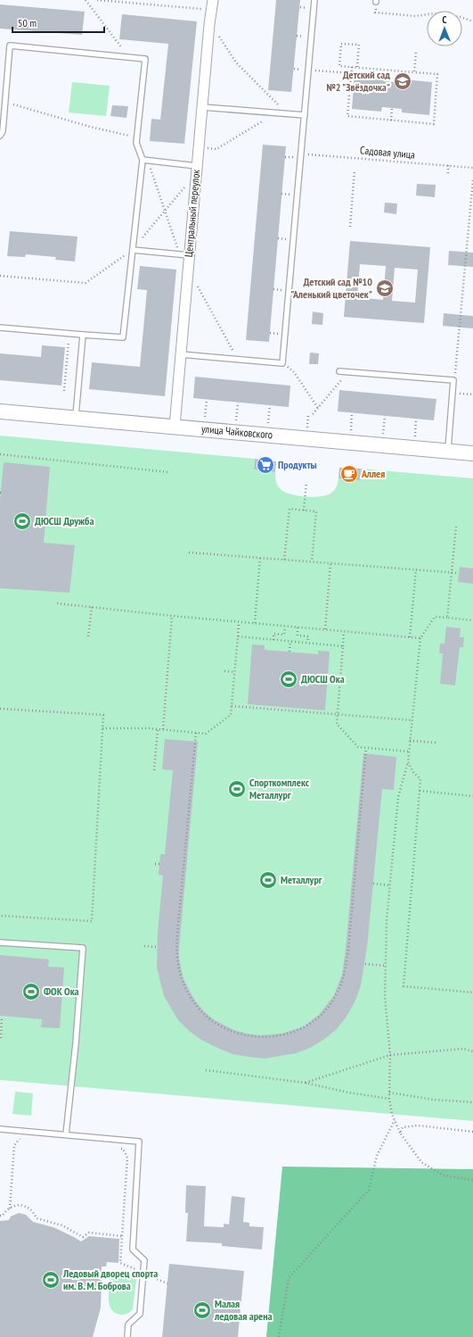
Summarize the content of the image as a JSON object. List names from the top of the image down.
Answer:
{
  "streets": {
    "main road": ["улица Чайковского"],
    "street": ["Центральный переулок"],
    "path": ["Садовая улица"]
  },
  "crossings": [
    ["Центральный переулок", "улица Чайковского"]
  ],
  "places": {
    "school or university": ["Детский сад №2 \"Звёздочка\"", "Детский сад №10 \"Аленький цветочек\""],
    "supermarket": ["Продукты"],
    "cafe": ["Аллея"],
    "sports": [
      "ДЮСШ Дружба",
      "ДЮСШ Ока",
      "Спорткомплекс Металлург",
      "Металлург",
      "ФОК Ока",
      "Ледовый дворец спорта им. В. М. Боброва",
      "Малая ледовая арена"
    ]
  },
  "scale_bar": "50 m",
  "north": "top"
}
